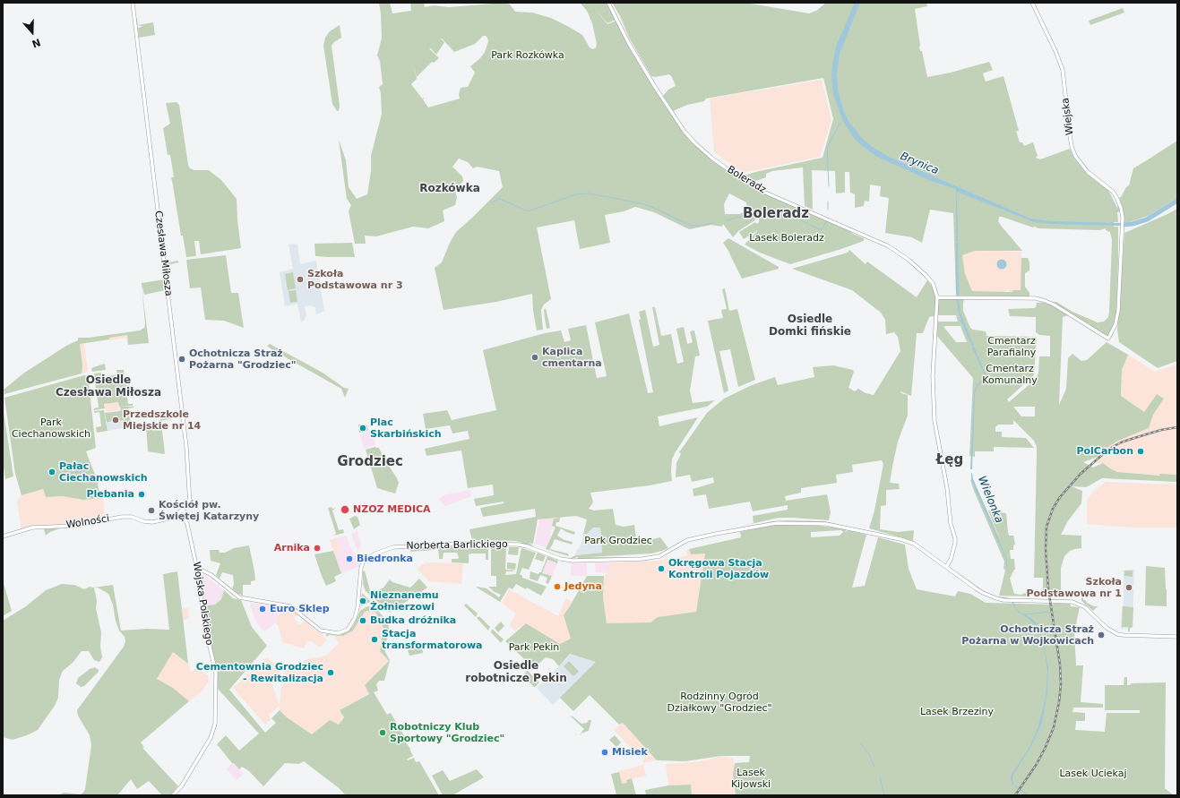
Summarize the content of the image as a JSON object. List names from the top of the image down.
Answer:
{
  "streets": {
    "street": [
      "Wiejska",
      "Boleradz",
      "Czesława Miłosza",
      "Wolności",
      "Norberta Barlickiego",
      "Wojska Polskiego"
    ]
  },
  "crossings": [
    ["Wiejska", "Boleradz"],
    ["Czesława Miłosza", "Wojska Polskiego"],
    ["Wolności", "Wojska Polskiego"],
    ["Norberta Barlickiego", "Wojska Polskiego"]
  ],
  "districts": [
    "Rozkówka",
    "Boleradz",
    "Osiedle Domki fińskie",
    "Osiedle Czesława Miłosza",
    "Łęg",
    "Grodziec",
    "Osiedle robotnicze Pekin"
  ],
  "water": ["Brynica", "Wielonka"],
  "parks": [
    "Park Rozkówka",
    "Lasek Boleradz",
    "Cmentarz Parafialny",
    "Cmentarz Komunalny",
    "Park Ciechanowskich",
    "Park Grodziec",
    "Park Pekin",
    "Rodzinny Ogród Działkowy \"Grodziec\"",
    "Lasek Brzeziny",
    "Lasek Kijowski",
    "Lasek Uciekaj"
  ],
  "places": [
    "Szkoła Podstawowa nr 3",
    "Kaplica cmentarna",
    "Ochotnicza Straż Pożarna \"Grodziec\"",
    "Przedszkole Miejskie nr 14",
    "Plac Skarbińskich",
    "PolCarbon",
    "Pałac Ciechanowskich",
    "Plebania",
    "NZOZ MEDICA",
    "Kościół pw. Świętej Katarzyny",
    "Arnika",
    "Biedronka",
    "Okręgowa Stacja Kontroli Pojazdów",
    "Jedyna",
    "Szkoła Podstawowa nr 1",
    "Nieznanemu Żołnierzowi",
    "Euro Sklep",
    "Budka dróżnika",
    "Ochotnicza Straż Pożarna w Wojkowicach",
    "Stacja transformatorowa",
    "Cementownia Grodziec - Rewitalizacja",
    "Robotniczy Klub Sportowy \"Grodziec\"",
    "Misiek"
  ],
  "north": "bottom"
}
